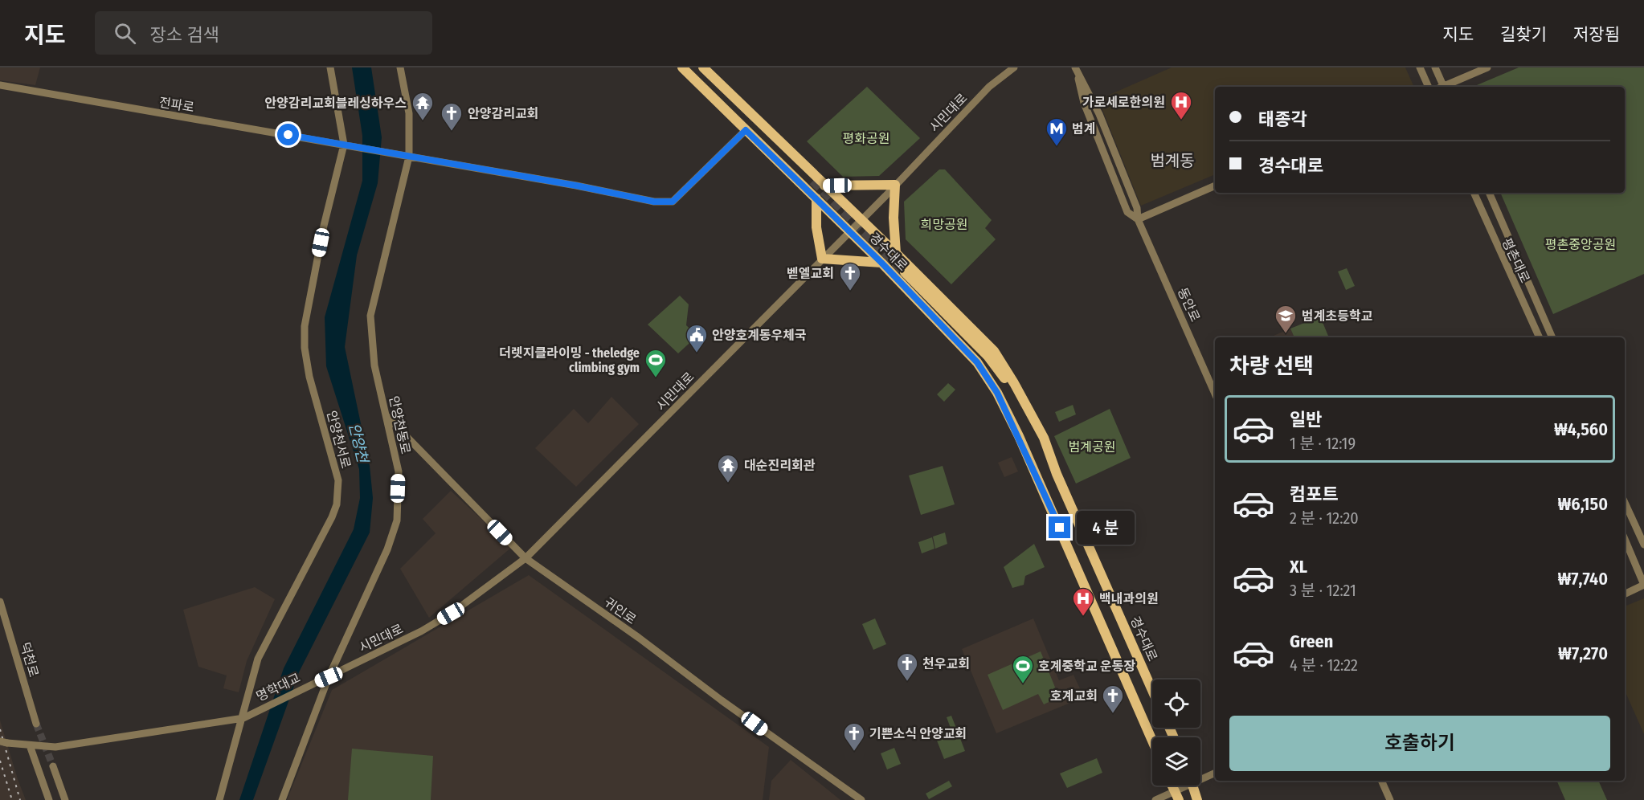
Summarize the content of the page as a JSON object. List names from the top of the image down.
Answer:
{
  "streets": {
    "main road": ["경수대로"],
    "street": [
      "전파로",
      "시민대로",
      "평촌대로",
      "동안로",
      "안양천동로",
      "안양천서로",
      "귀인로",
      "덕천로",
      "명학대교"
    ]
  },
  "crossings": [
    ["전파로", "안양천동로"],
    ["전파로", "안양천서로"],
    ["시민대로", "경수대로"],
    ["시민대로", "안양천동로"],
    ["시민대로", "귀인로"],
    ["시민대로", "명학대교"],
    ["안양천동로", "귀인로"],
    ["안양천서로", "명학대교"]
  ],
  "districts": ["범계동"],
  "water": ["안양천"],
  "parks": [
    "평화공원",
    "희망공원",
    "평촌중앙공원",
    "범계공원"
  ],
  "places": {
    "hospital": ["가로세로한의원", "백내과의원"],
    "temple": ["안양감리교회블레싱하우스", "대순진리회관"],
    "church": [
      "안양감리교회",
      "벧엘교회",
      "천우교회",
      "호계교회",
      "기쁜소식 안양교회"
    ],
    "metro station": ["범계"],
    "school or university": ["범계초등학교"],
    "public building": ["안양호계동우체국"],
    "sports": ["더렛지클라이밍 - theledge climbing gym", "호계중학교 운동장"]
  },
  "page": {
    "header": "지도",
    "search": "장소 검색",
    "nav": ["지도", "길찾기", "저장됨"],
    "banner": ["태종각", "경수대로"],
    "heading": "차량 선택",
    "list": [
      {
        "name": "일반",
        "note": "1 분 · 12:19",
        "value": "₩4,560"
      },
      {
        "name": "컴포트",
        "note": "2 분 · 12:20",
        "value": "₩6,150"
      },
      {
        "name": "XL",
        "note": "3 분 · 12:21",
        "value": "₩7,740"
      },
      {
        "name": "Green",
        "note": "4 분 · 12:22",
        "value": "₩7,270"
      }
    ],
    "bubble": "4 분",
    "buttons": "호출하기"
  }
}
